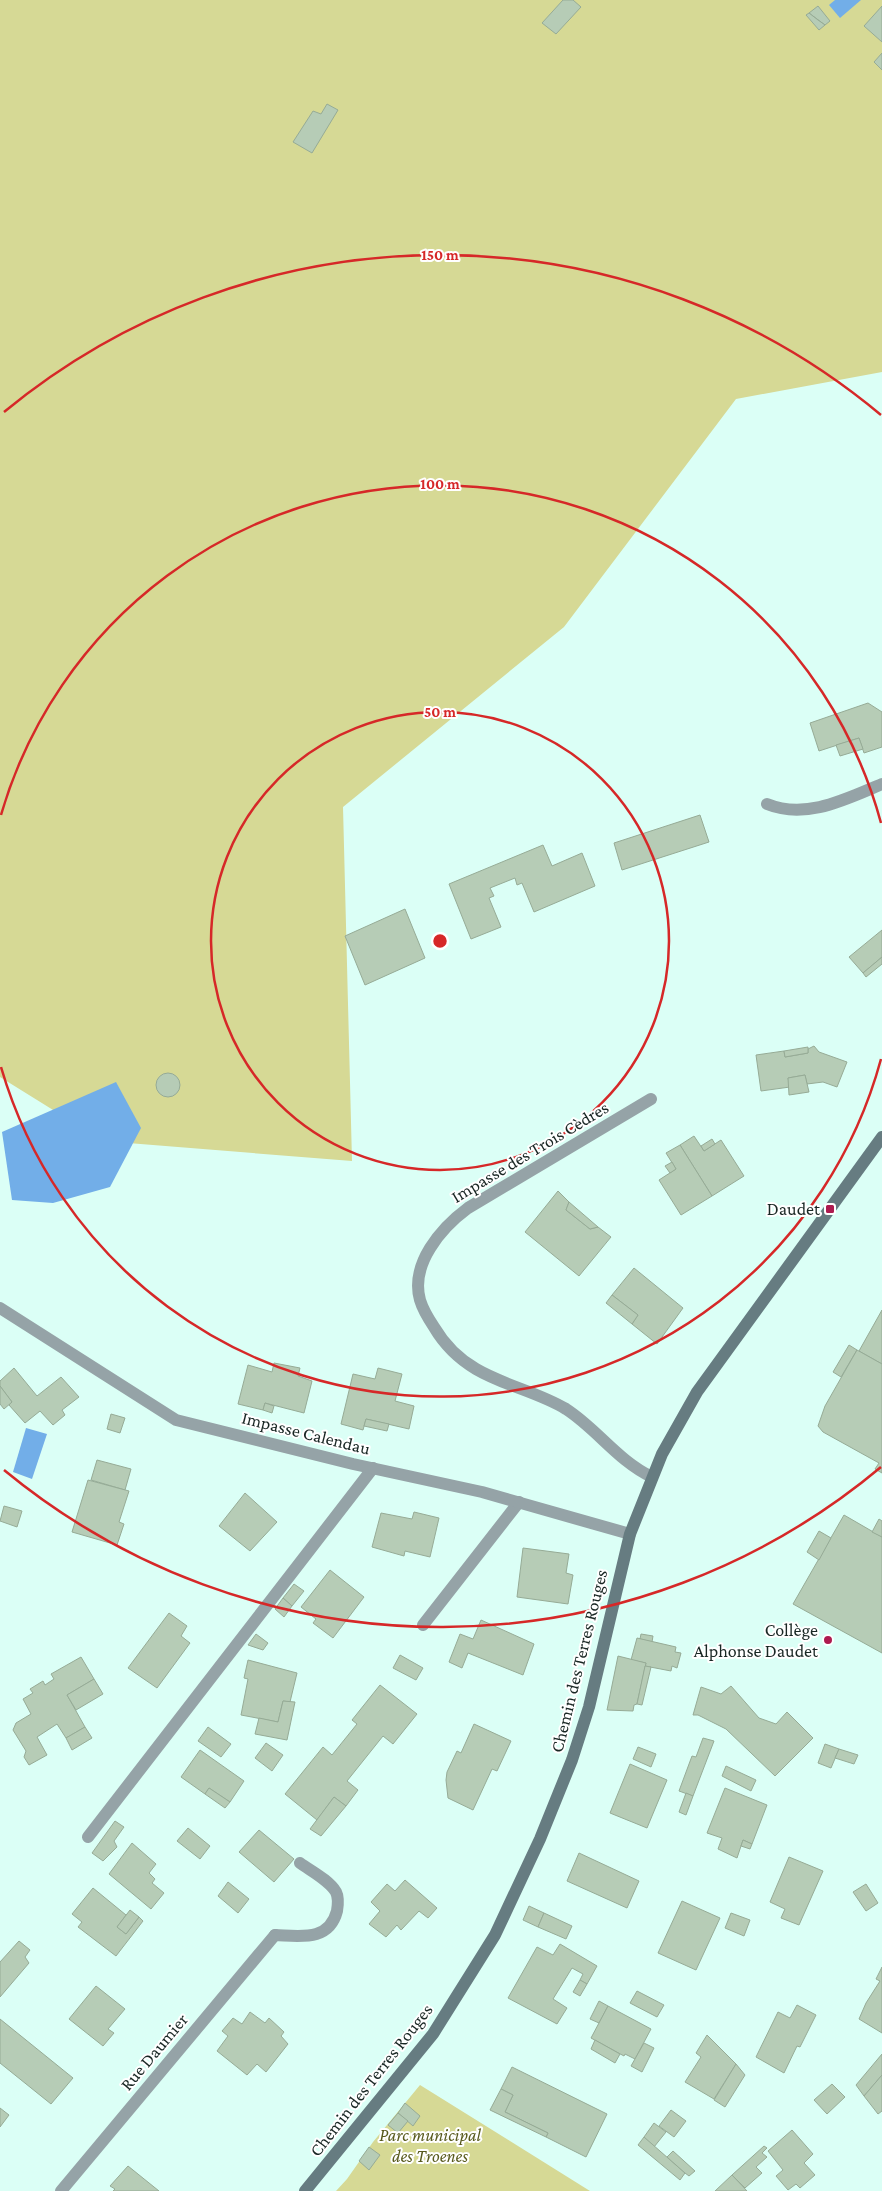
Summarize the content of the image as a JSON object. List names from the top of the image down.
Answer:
{
  "streets": {
    "main road": ["Chemin des Terres Rouges"],
    "street": ["Impasse des Trois Cèdres", "Impasse Calendau", "Rue Daumier"]
  },
  "crossings": [
    ["Impasse des Trois Cèdres", "Chemin des Terres Rouges"],
    ["Impasse Calendau", "Chemin des Terres Rouges"]
  ],
  "parks": ["Parc municipal des Troenes"],
  "places": {
    "transit": ["Daudet"],
    "other": ["Collège Alphonse Daudet"]
  },
  "rings": ["150 m", "100 m", "50 m"]
}
